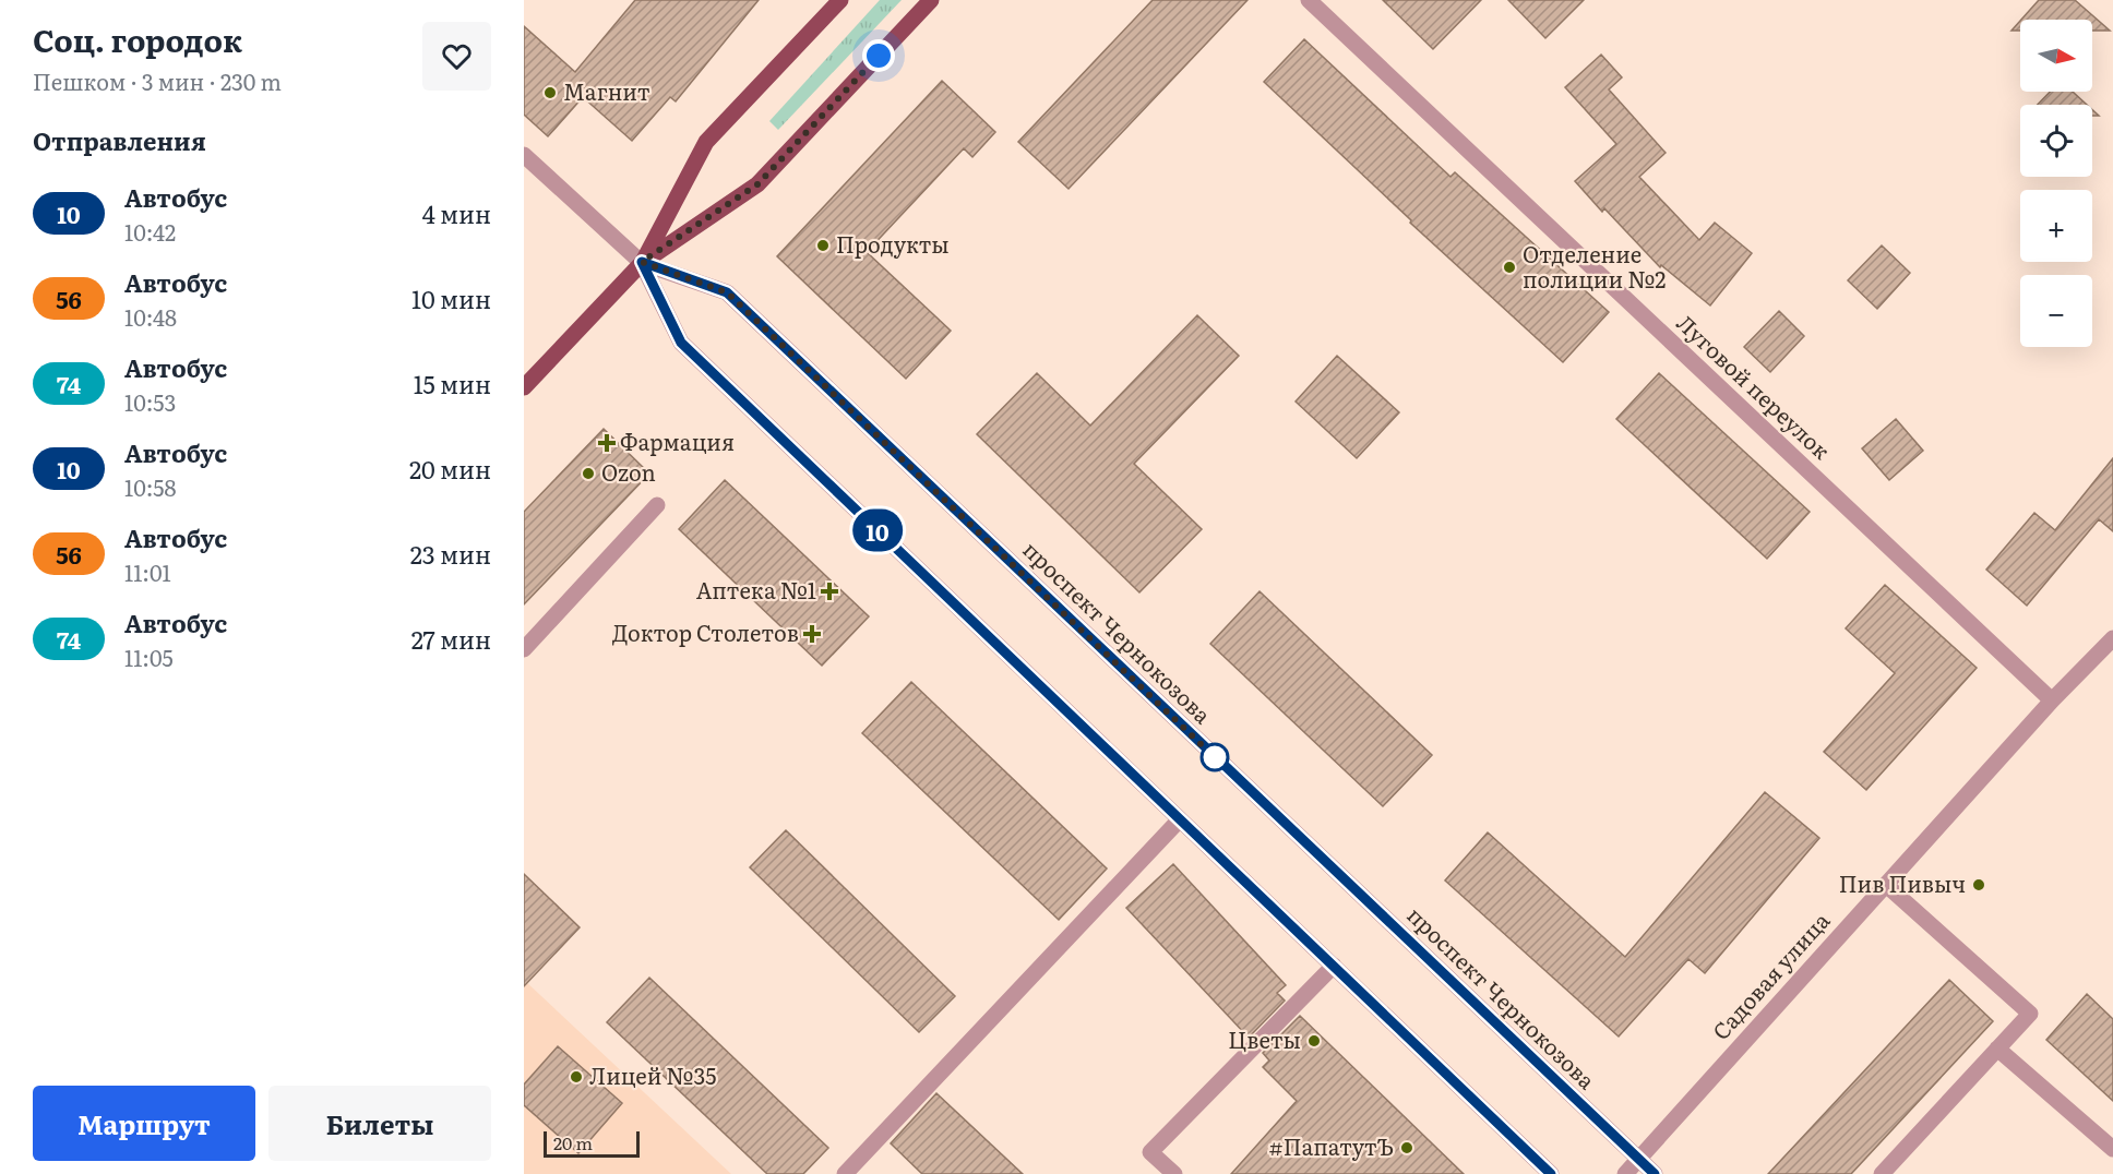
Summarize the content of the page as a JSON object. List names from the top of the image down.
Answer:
{
  "streets": {
    "street": ["Луговой переулок", "проспект Чернокозова", "Садовая улица"]
  },
  "crossings": [
    ["Луговой переулок", "Садовая улица"],
    ["проспект Чернокозова", "Садовая улица"]
  ],
  "places": {
    "other": [
      "Магнит",
      "Продукты",
      "Отделение полиции №2",
      "Ozon",
      "Пив Пивыч",
      "Цветы",
      "Лицей №35",
      "#ПапатутЪ"
    ],
    "health": ["Фармация", "Аптека №1", "Доктор Столетов"]
  },
  "lines": ["bus line 10"],
  "scale_bar": "20 m",
  "north": "right",
  "page": {
    "heading": [
      ["Соц. городок", "Пешком · 3 мин · 230 m"],
      "Отправления"
    ],
    "on_map": "10",
    "map_buttons": ["+", "−"],
    "list": [
      {
        "mark": "10",
        "name": "Автобус",
        "note": "10:42",
        "value": "4 мин"
      },
      {
        "mark": "56",
        "name": "Автобус",
        "note": "10:48",
        "value": "10 мин"
      },
      {
        "mark": "74",
        "name": "Автобус",
        "note": "10:53",
        "value": "15 мин"
      },
      {
        "mark": "10",
        "name": "Автобус",
        "note": "10:58",
        "value": "20 мин"
      },
      {
        "mark": "56",
        "name": "Автобус",
        "note": "11:01",
        "value": "23 мин"
      },
      {
        "mark": "74",
        "name": "Автобус",
        "note": "11:05",
        "value": "27 мин"
      }
    ],
    "buttons": ["Маршрут", "Билеты"],
    "scale": "20 m"
  }
}
